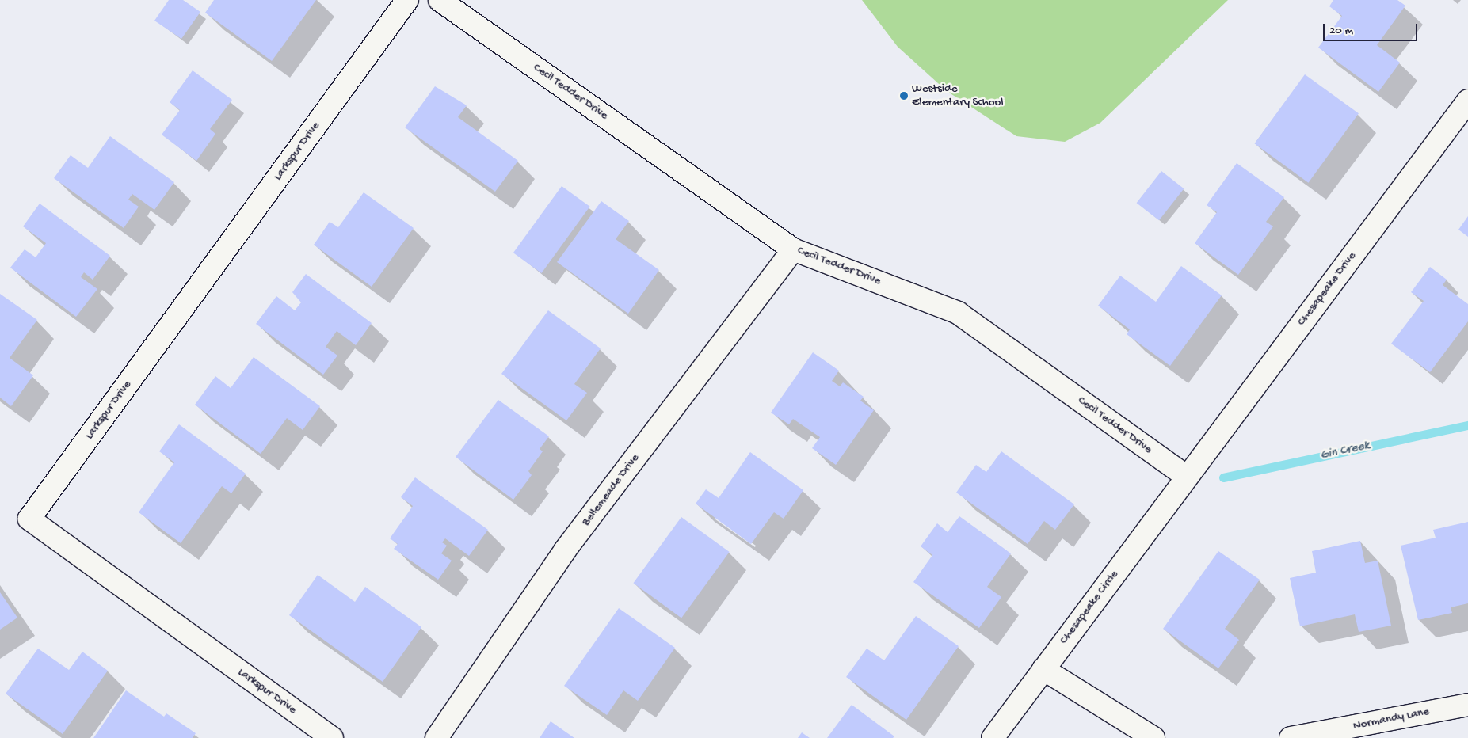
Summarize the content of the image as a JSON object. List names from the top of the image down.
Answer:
{
  "streets": {
    "street": [
      "Cecil Tedder Drive",
      "Larkspur Drive",
      "Chesapeake Drive",
      "Bellemeade Drive",
      "Chesapeake Circle",
      "Normandy Lane"
    ]
  },
  "crossings": [
    ["Cecil Tedder Drive", "Chesapeake Drive"],
    ["Cecil Tedder Drive", "Bellemeade Drive"],
    ["Cecil Tedder Drive", "Chesapeake Circle"],
    ["Chesapeake Drive", "Chesapeake Circle"]
  ],
  "water": ["Gin Creek"],
  "places": ["Westside Elementary School"],
  "scale_bar": "20 m"
}
